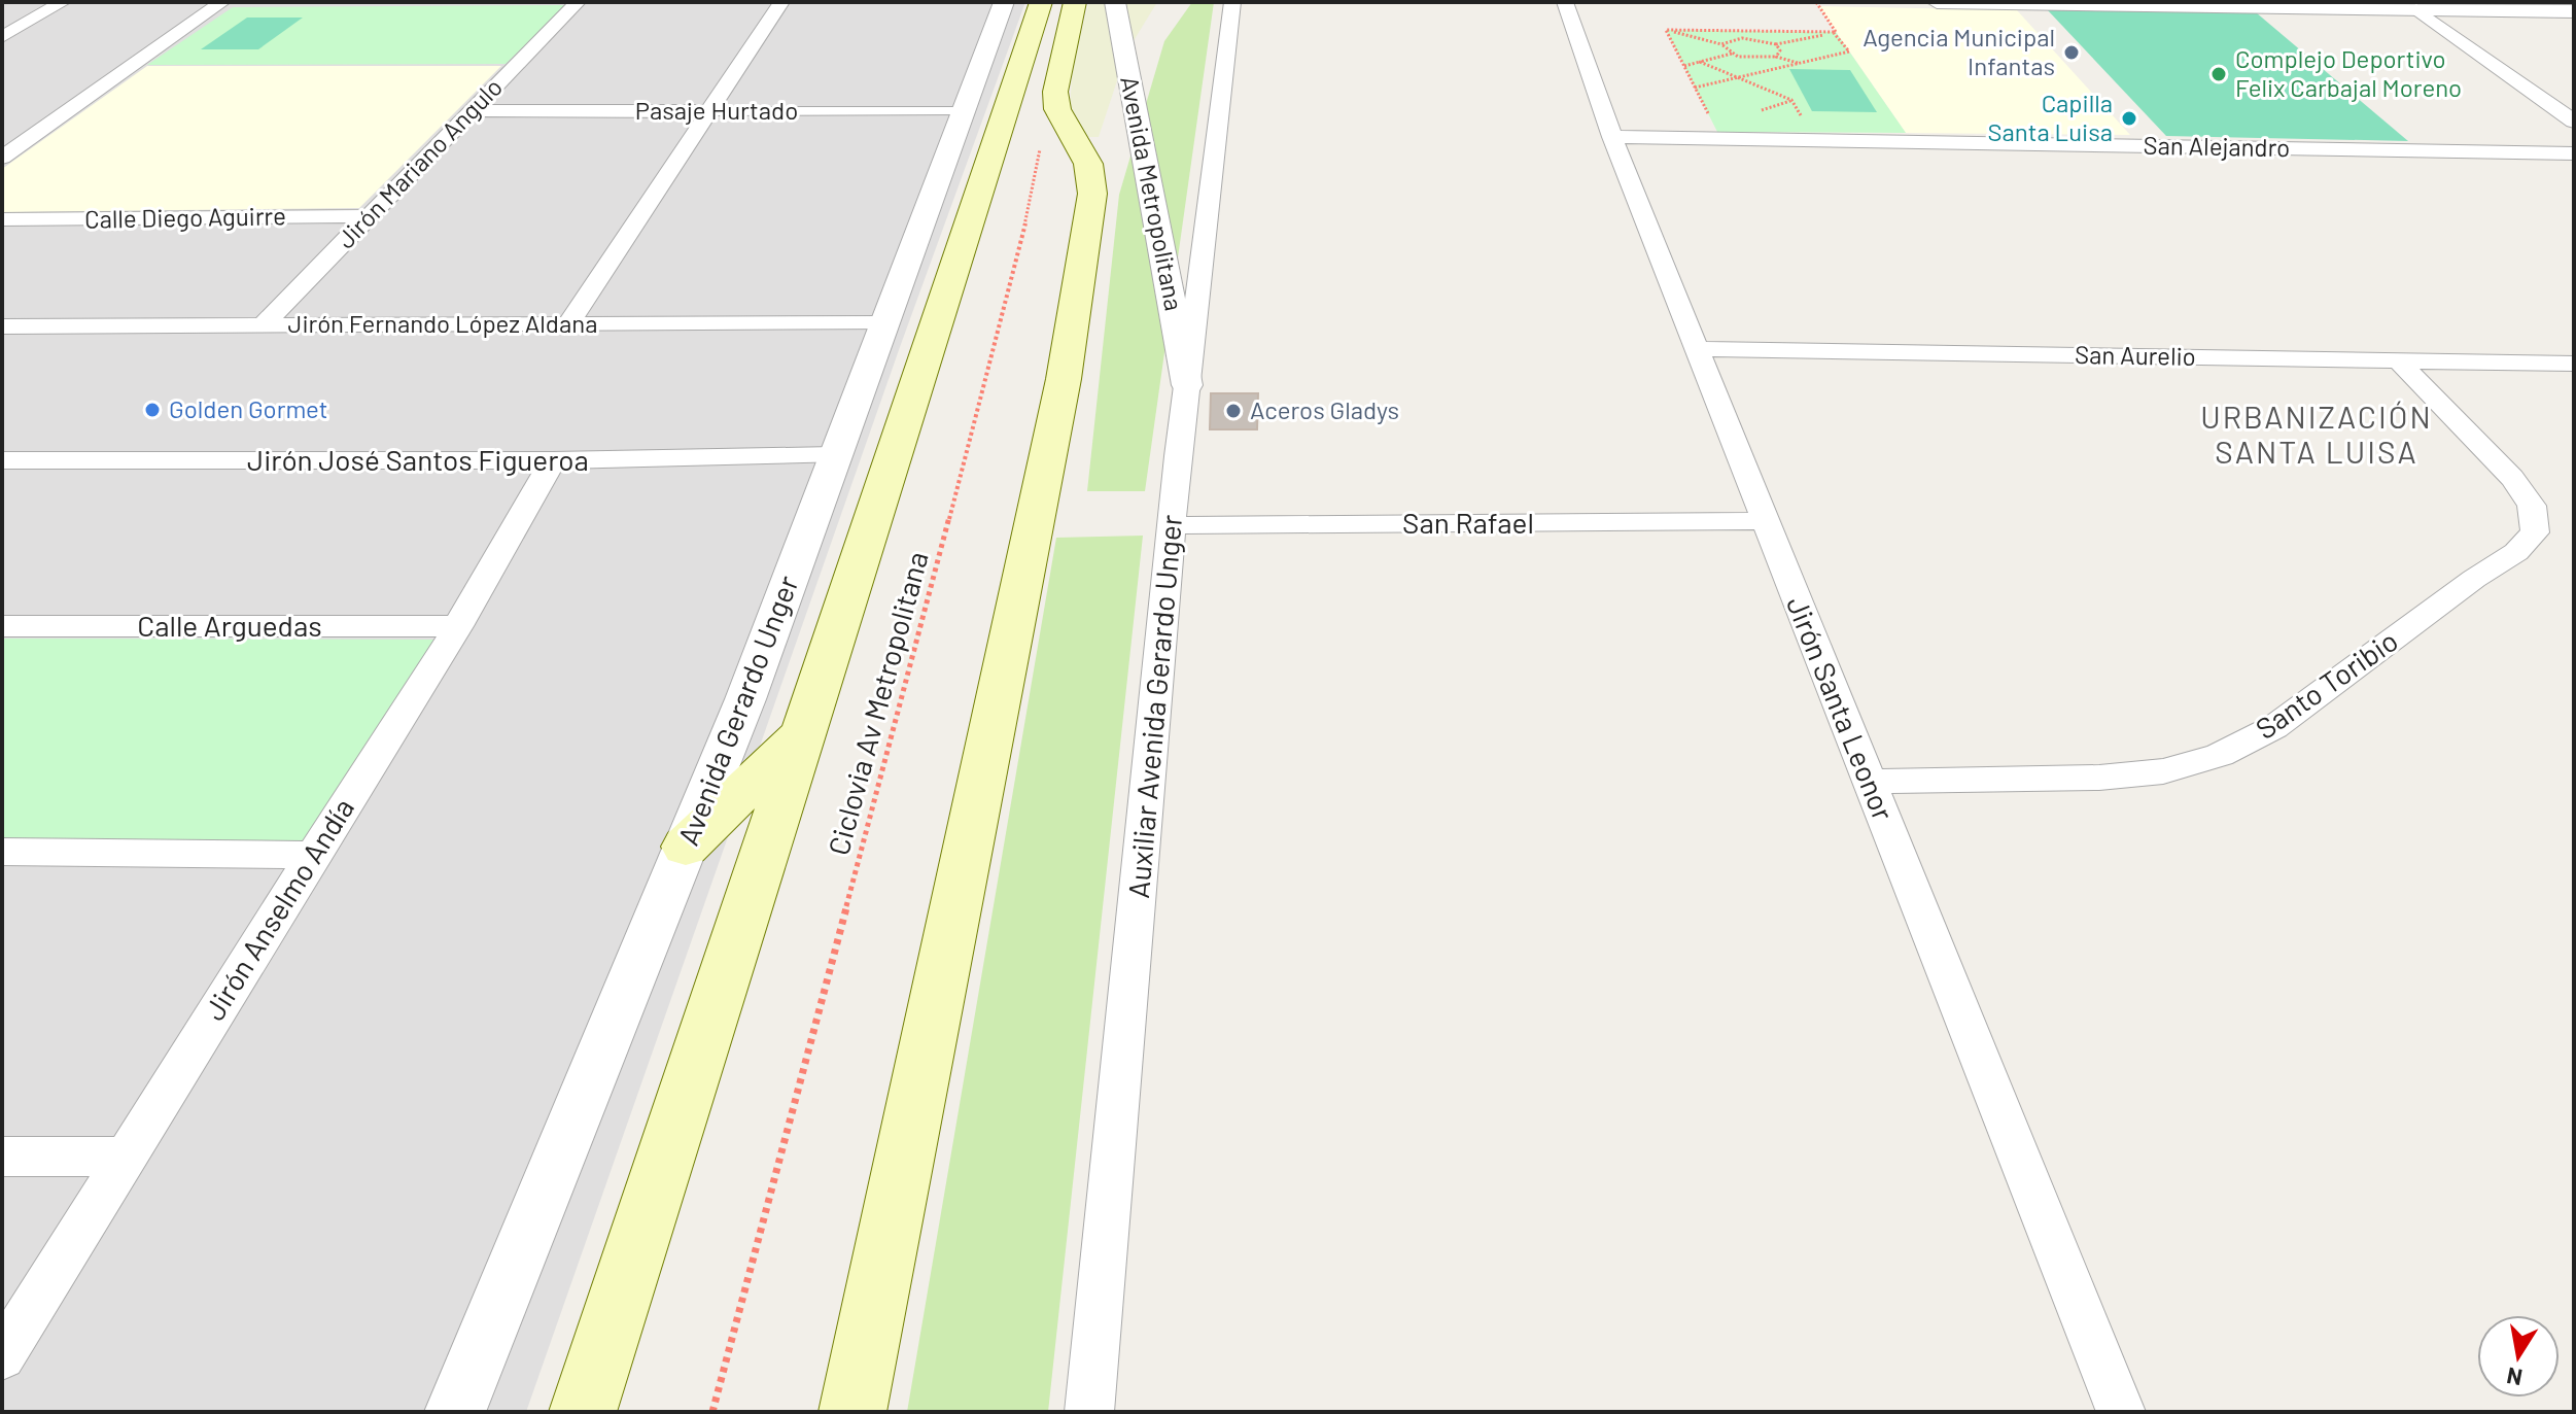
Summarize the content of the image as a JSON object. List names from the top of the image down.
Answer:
{
  "streets": {
    "street": [
      "Pasaje Hurtado",
      "San Alejandro",
      "Jirón Mariano Angulo",
      "Avenida Metropolitana",
      "Calle Diego Aguirre",
      "Jirón Fernando López Aldana",
      "San Aurelio",
      "Jirón José Santos Figueroa",
      "San Rafael",
      "Calle Arguedas",
      "Santo Toribio",
      "Auxiliar Avenida Gerardo Unger",
      "Jirón Santa Leonor",
      "Avenida Gerardo Unger",
      "Jirón Anselmo Andía"
    ],
    "path": ["Ciclovia Av Metropolitana"]
  },
  "crossings": [
    ["Pasaje Hurtado", "Jirón Mariano Angulo"],
    ["Pasaje Hurtado", "Avenida Gerardo Unger"],
    ["San Alejandro", "Jirón Santa Leonor"],
    ["Jirón Mariano Angulo", "Calle Diego Aguirre"],
    ["Jirón Mariano Angulo", "Jirón Fernando López Aldana"],
    ["Avenida Metropolitana", "Auxiliar Avenida Gerardo Unger"],
    ["Jirón Fernando López Aldana", "Avenida Gerardo Unger"],
    ["San Aurelio", "Santo Toribio"],
    ["San Aurelio", "Jirón Santa Leonor"],
    ["Jirón José Santos Figueroa", "Avenida Gerardo Unger"],
    ["Jirón José Santos Figueroa", "Jirón Anselmo Andía"],
    ["San Rafael", "Auxiliar Avenida Gerardo Unger"],
    ["San Rafael", "Jirón Santa Leonor"],
    ["Calle Arguedas", "Jirón Anselmo Andía"],
    ["Santo Toribio", "Jirón Santa Leonor"]
  ],
  "districts": ["URBANIZACIÓN SANTA LUISA"],
  "places": [
    "Agencia Municipal Infantas",
    "Complejo Deportivo Felix Carbajal Moreno",
    "Capilla Santa Luisa",
    "Golden Gormet",
    "Aceros Gladys"
  ],
  "north": "bottom"
}
